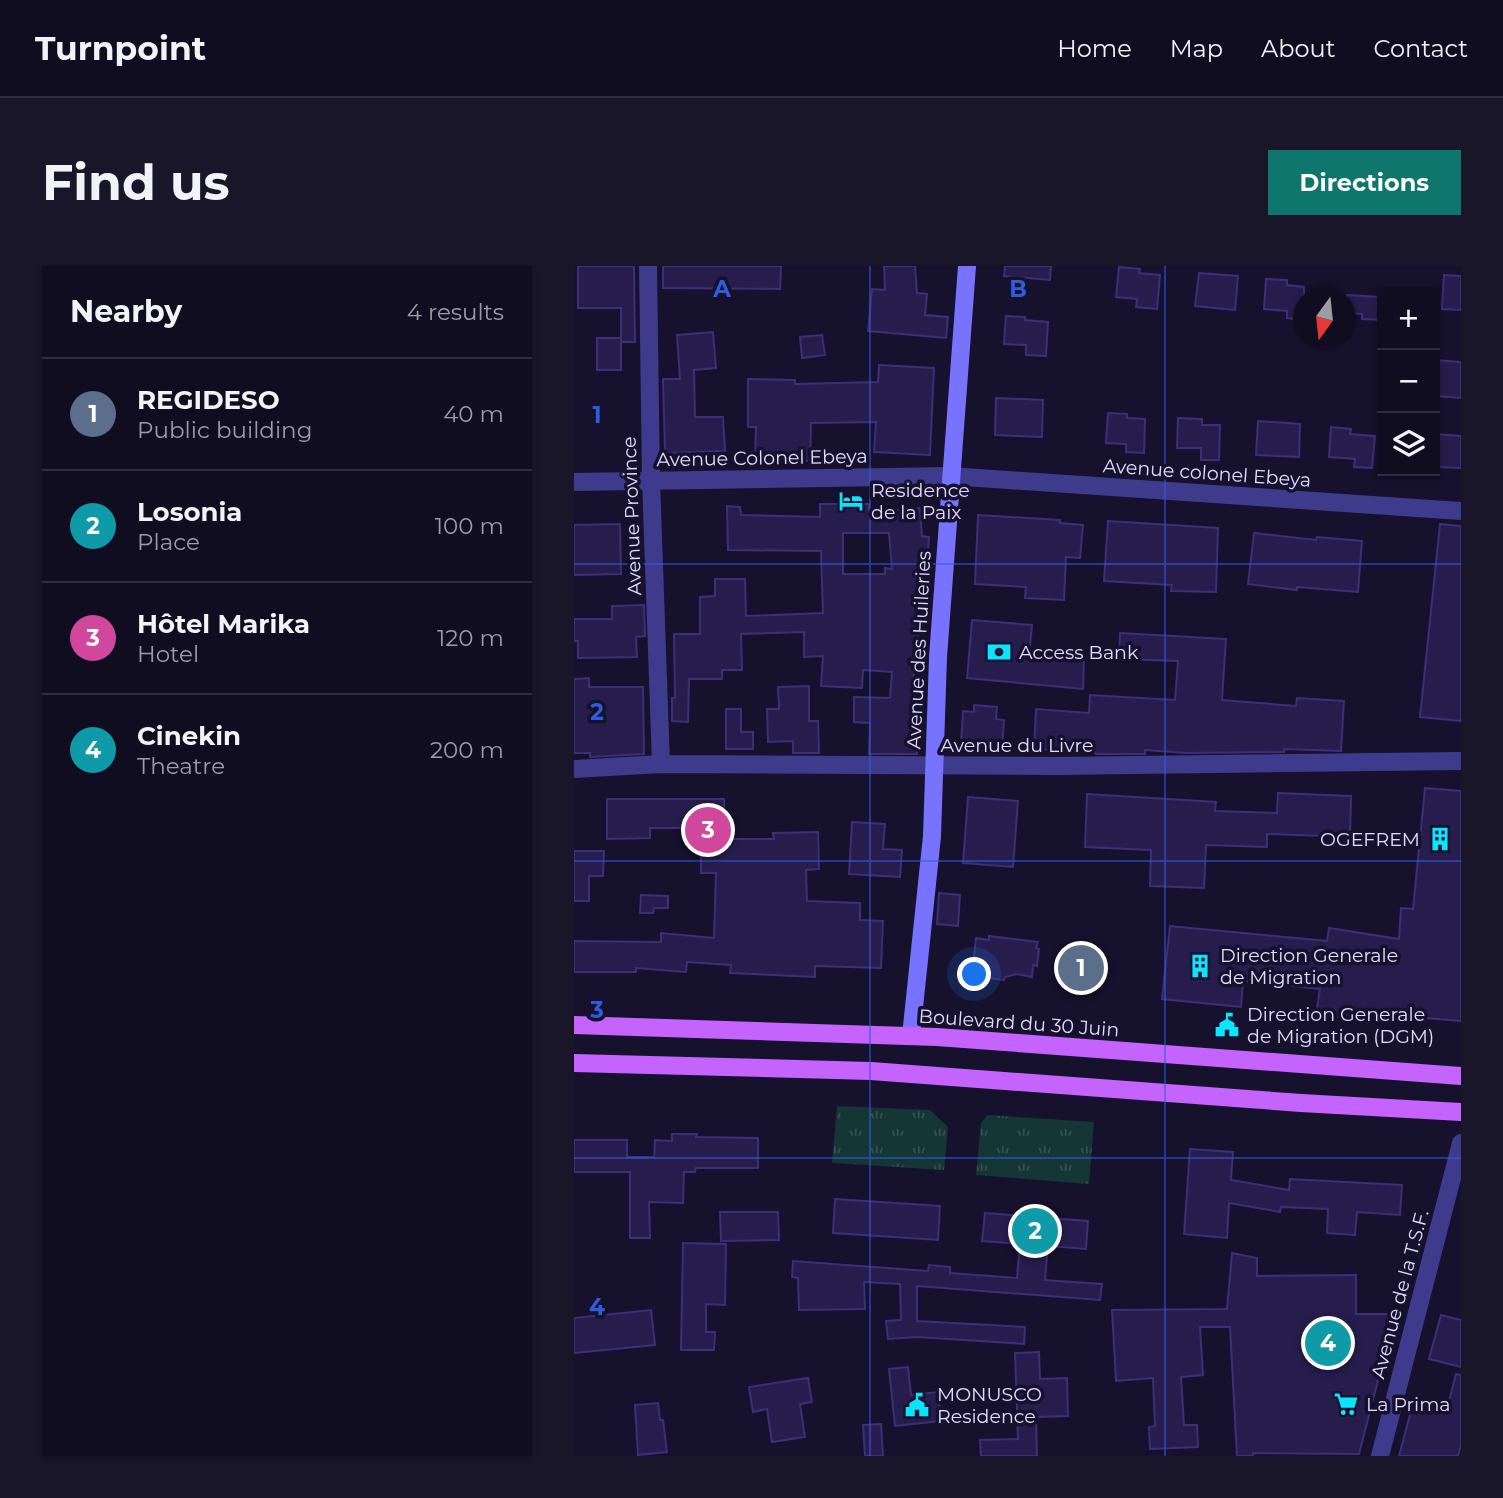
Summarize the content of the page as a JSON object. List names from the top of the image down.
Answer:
{
  "streets": {
    "main road": ["Avenue des Huileries", "Boulevard du 30 Juin"],
    "street": [
      "Avenue Colonel Ebeya",
      "Avenue colonel Ebeya",
      "Avenue Province",
      "Avenue du Livre",
      "Avenue de la T.S.F."
    ]
  },
  "crossings": [
    ["Avenue Colonel Ebeya", "Avenue colonel Ebeya"],
    ["Avenue Colonel Ebeya", "Avenue Province"],
    ["Avenue Colonel Ebeya", "Avenue des Huileries"],
    ["Avenue colonel Ebeya", "Avenue des Huileries"],
    ["Avenue Province", "Avenue du Livre"],
    ["Avenue des Huileries", "Avenue du Livre"],
    ["Avenue des Huileries", "Boulevard du 30 Juin"]
  ],
  "places": {
    "hotel": ["Residence de la Paix"],
    "bank": ["Access Bank"],
    "building": ["OGEFREM", "Direction Generale de Migration"],
    "public building": ["Direction Generale de Migration (DGM)", "MONUSCO Residence"],
    "supermarket": ["La Prima"]
  },
  "north": "bottom",
  "page": {
    "header": "Turnpoint",
    "nav": [
      "Home",
      "Map",
      "About",
      "Contact"
    ],
    "buttons": "Directions",
    "title": "Find us",
    "heading": ["Nearby", "4 results"],
    "map_buttons": ["+", "−"],
    "list": [
      {
        "mark": "1",
        "name": "REGIDESO",
        "note": "Public building",
        "value": "40 m"
      },
      {
        "mark": "2",
        "name": "Losonia",
        "note": "Place",
        "value": "100 m"
      },
      {
        "mark": "3",
        "name": "Hôtel Marika",
        "note": "Hotel",
        "value": "120 m"
      },
      {
        "mark": "4",
        "name": "Cinekin",
        "note": "Theatre",
        "value": "200 m"
      }
    ],
    "pins": [
      "3",
      "1",
      "2",
      "4"
    ]
  },
  "grid": {
    "columns": ["A", "B"],
    "rows": [
      "1",
      "2",
      "3",
      "4"
    ]
  }
}
